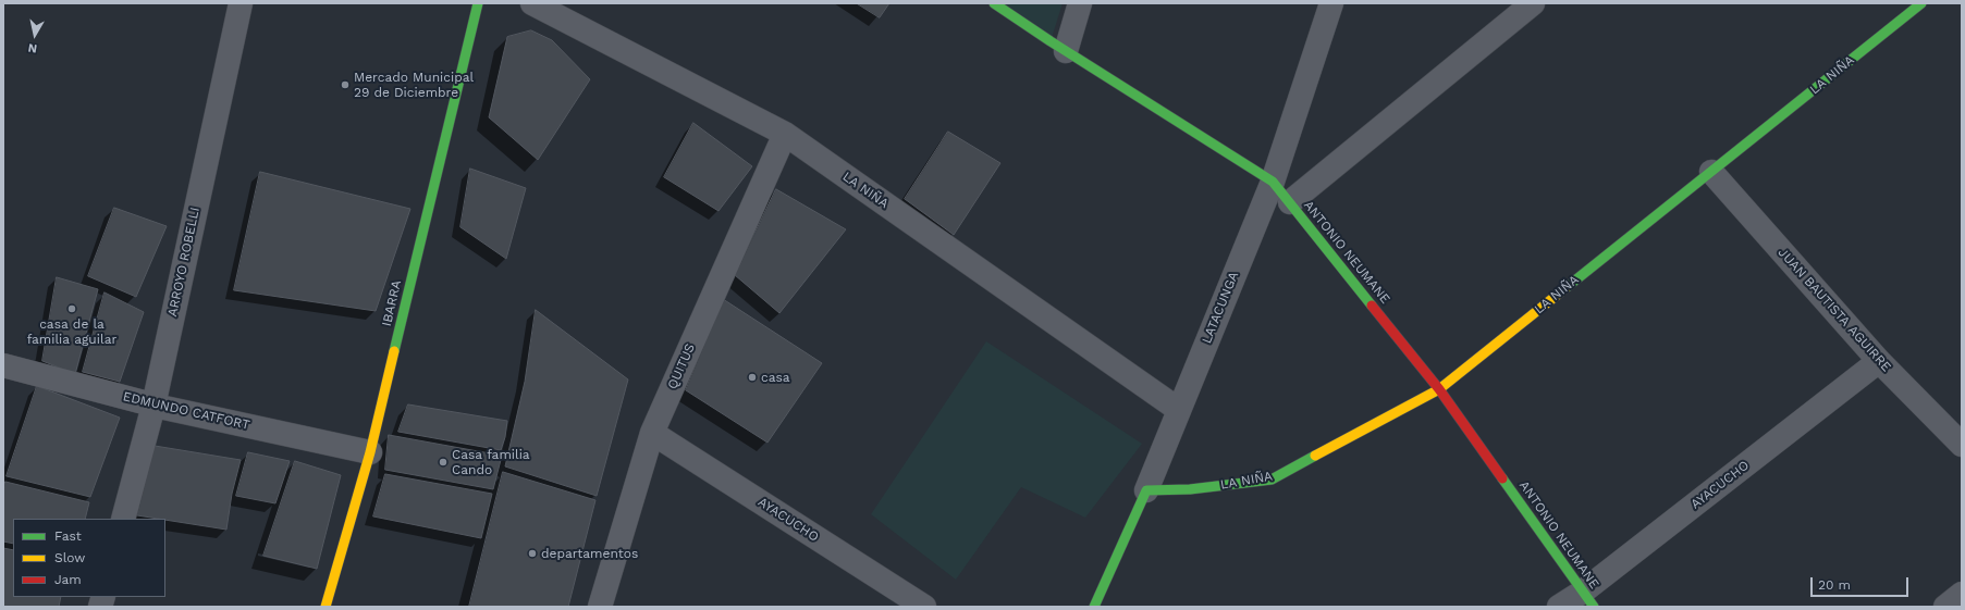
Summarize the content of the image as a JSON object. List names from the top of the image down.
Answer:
{
  "streets": {
    "street": [
      "LA NIÑA",
      "ANTONIO NEUMANE",
      "ARROYO ROBELLI",
      "IBARRA",
      "LATACUNGA",
      "JUAN BAUTISTA AGUIRRE",
      "QUITUS",
      "EDMUNDO CATFORT",
      "AYACUCHO"
    ]
  },
  "crossings": [
    ["LA NIÑA", "ANTONIO NEUMANE"],
    ["LA NIÑA", "LATACUNGA"],
    ["LA NIÑA", "JUAN BAUTISTA AGUIRRE"],
    ["LA NIÑA", "QUITUS"],
    ["ANTONIO NEUMANE", "LATACUNGA"],
    ["ANTONIO NEUMANE", "AYACUCHO"],
    ["ARROYO ROBELLI", "EDMUNDO CATFORT"],
    ["IBARRA", "EDMUNDO CATFORT"],
    ["JUAN BAUTISTA AGUIRRE", "AYACUCHO"],
    ["QUITUS", "AYACUCHO"]
  ],
  "places": [
    "Mercado Municipal 29 de Diciembre",
    "casa de la familia aguilar",
    "casa",
    "Casa familia Cando",
    "departamentos"
  ],
  "legend": ["Fast", "Slow", "Jam"],
  "scale_bar": "20 m",
  "north": "bottom"
}
